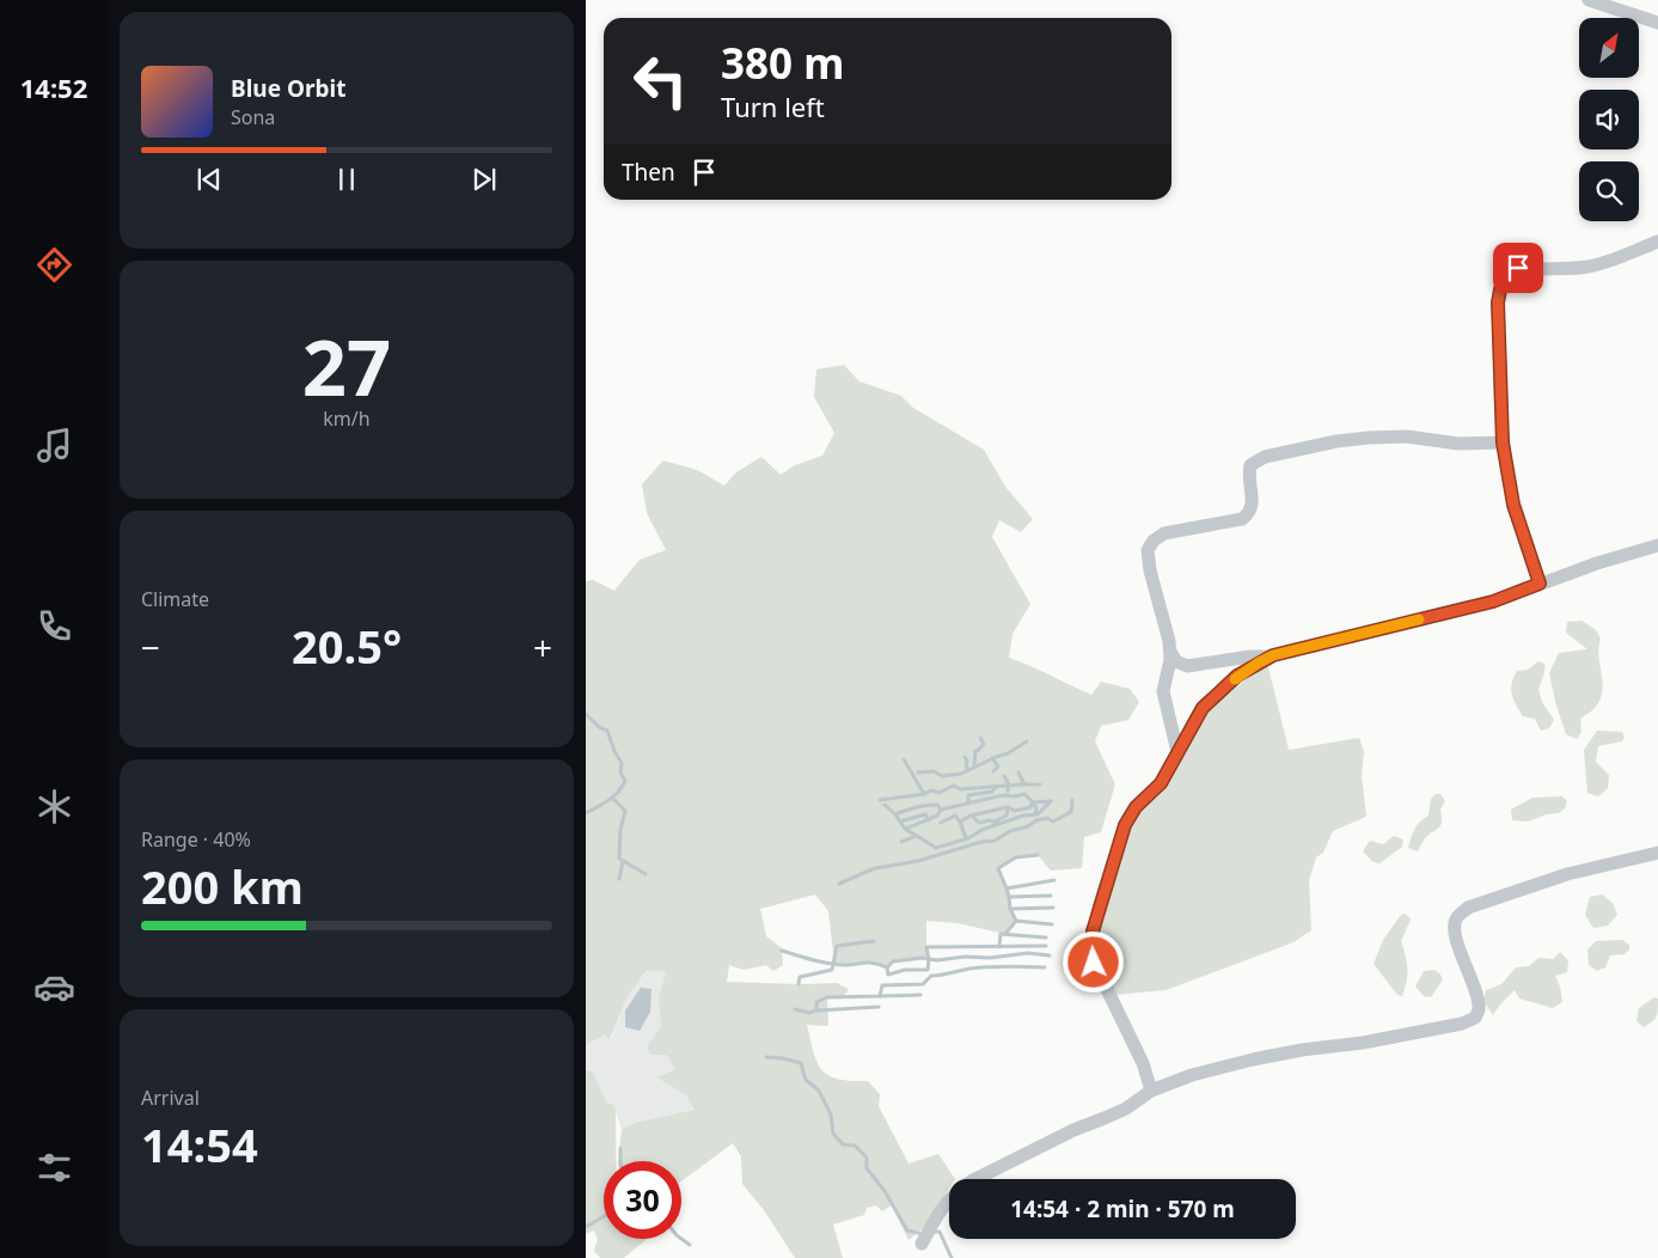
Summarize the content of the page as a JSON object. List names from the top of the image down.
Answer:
{
  "north": "top right",
  "page": {
    "tabs": "14:52",
    "turn": ["380 m", "Turn left"],
    "song": ["Blue Orbit", "Sona"],
    "then": "Then",
    "tile": [
      ["27", "km/h"],
      "Climate",
      ["Range · 40%", "200 km"],
      ["Arrival", "14:54"]
    ],
    "heat": ["−", "20.5°", "+"],
    "limit": "30",
    "trip": "14:54 · 2 min · 570 m"
  }
}
